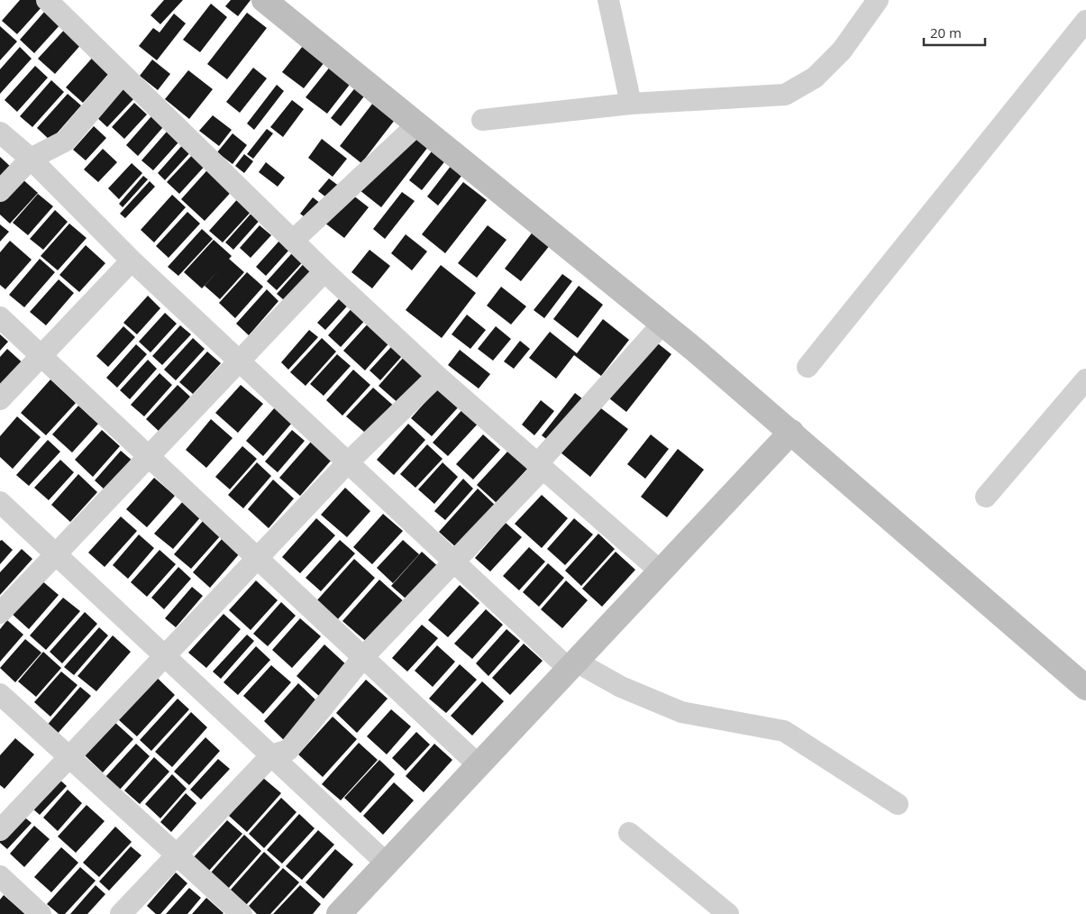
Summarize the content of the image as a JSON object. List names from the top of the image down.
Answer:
{
  "scale_bar": "20 m"
}
